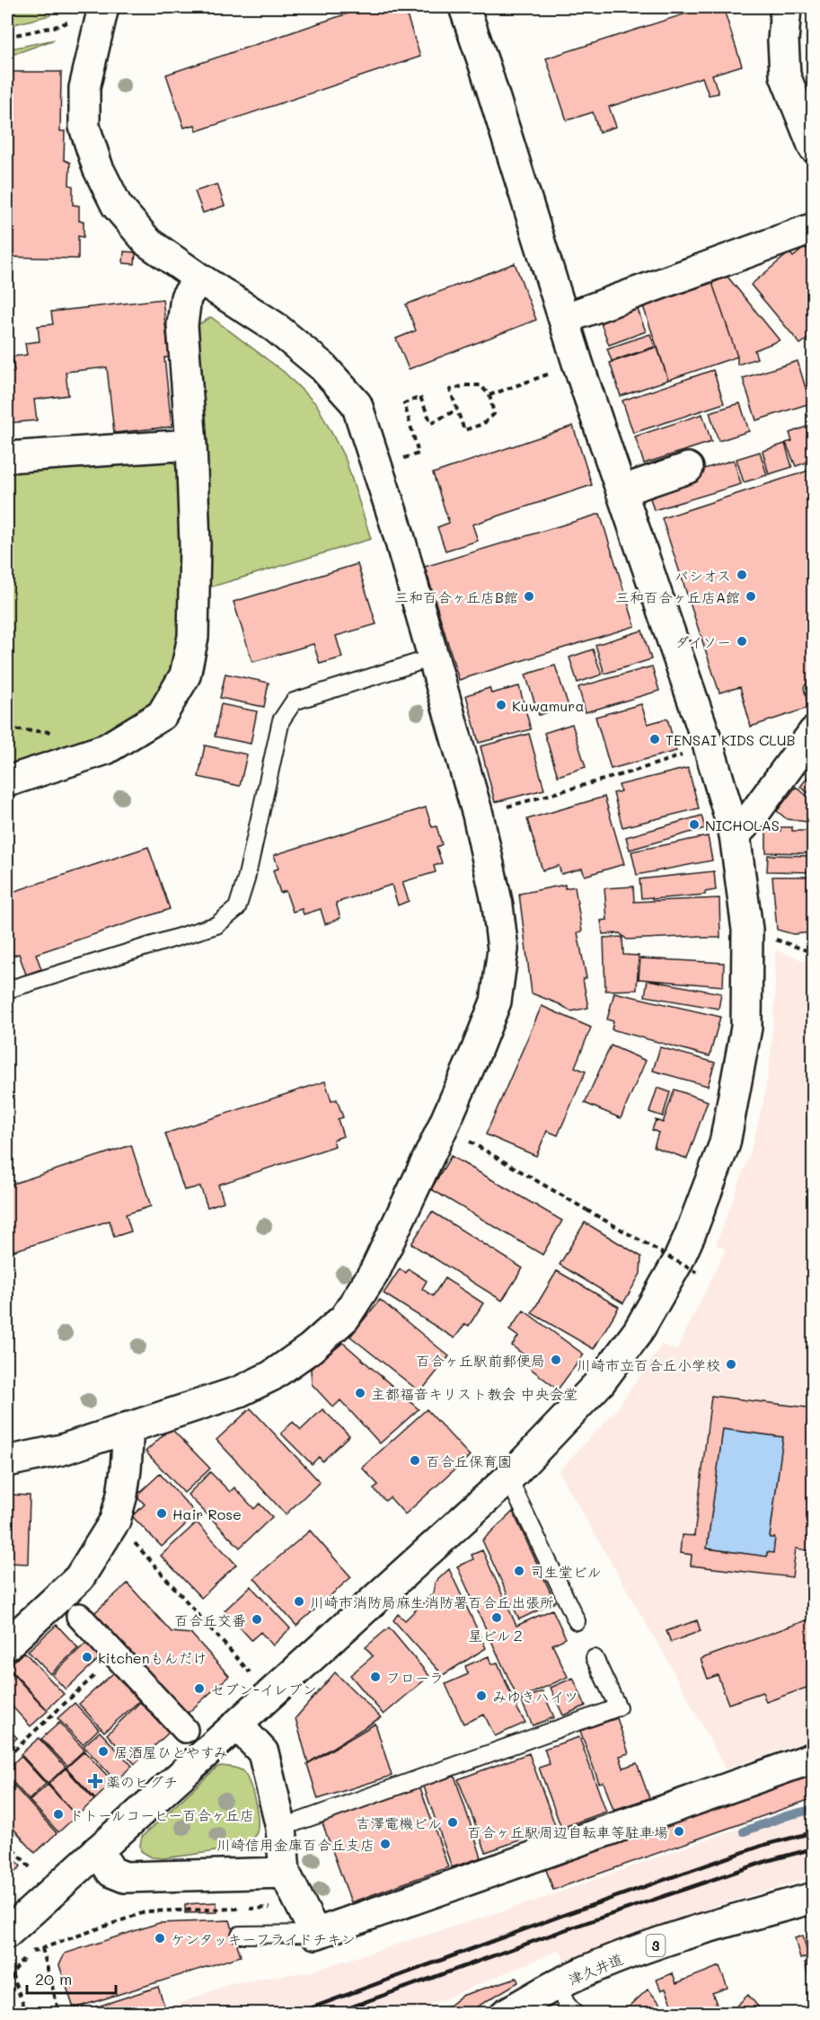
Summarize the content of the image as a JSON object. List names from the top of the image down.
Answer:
{
  "streets": {
    "street": ["3", "津久井道"]
  },
  "places": {
    "other": [
      "パシオス",
      "三和百合ヶ丘店B館",
      "三和百合ヶ丘店A館",
      "ダイソー",
      "Kuwamura",
      "TENSAI KIDS CLUB",
      "NICHOLAS",
      "百合ヶ丘駅前郵便局",
      "川崎市立百合丘小学校",
      "主都福音キリスト教会 中央会堂",
      "百合丘保育園",
      "Hair Rose",
      "司生堂ビル",
      "川崎市消防局麻生消防署百合丘出張所",
      "星ビル２",
      "百合丘交番",
      "kitchenもんだけ",
      "フローラ",
      "セブン-イレブン",
      "みゆきハイツ",
      "居酒屋ひとやすみ",
      "ドトールコーヒー百合ヶ丘店",
      "吉澤電機ビル",
      "百合ヶ丘駅周辺自転車等駐車場",
      "川崎信用金庫百合丘支店",
      "ケンタッキーフライドチキン"
    ],
    "health": ["薬のヒグチ"]
  },
  "scale_bar": "20 m"
}
